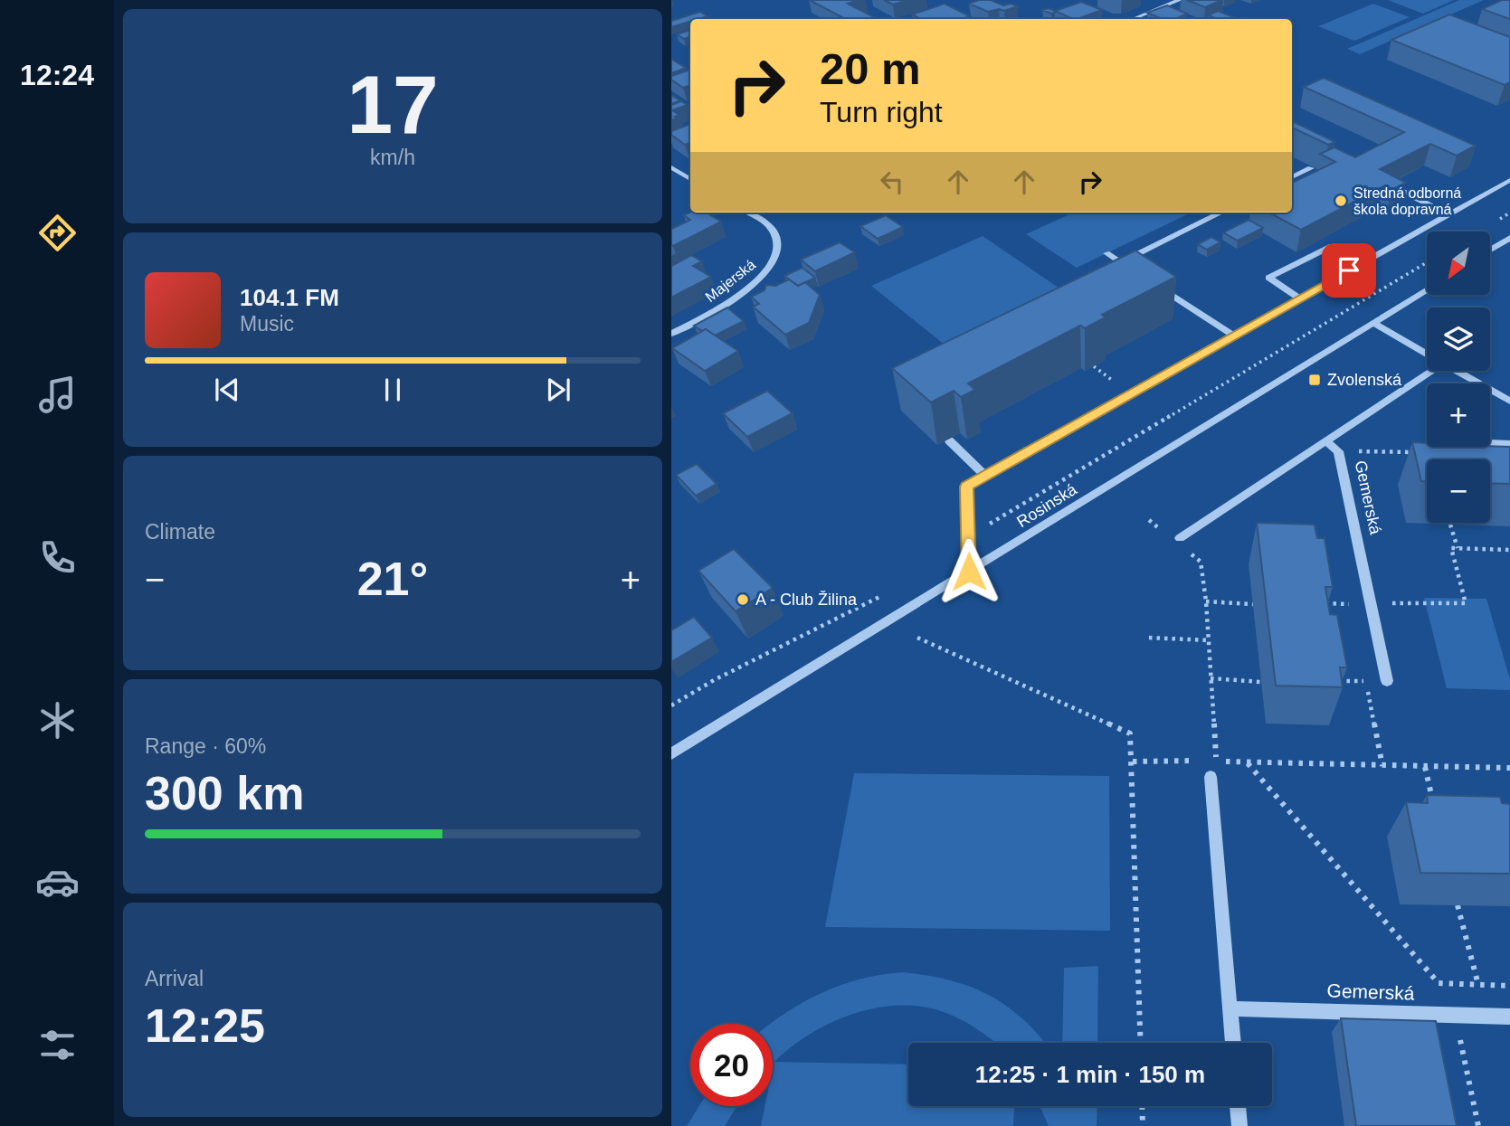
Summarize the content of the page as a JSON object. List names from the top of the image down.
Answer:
{
  "streets": {
    "street": ["Majerská", "Gemerská", "Rosinská"]
  },
  "places": {
    "other": ["Stredná odborná škola dopravná", "A - Club Žilina"],
    "transit": ["Zvolenská"]
  },
  "north": "bottom left",
  "page": {
    "tabs": "12:24",
    "tile": [
      ["17", "km/h"],
      "Climate",
      ["Range · 60%", "300 km"],
      ["Arrival", "12:25"]
    ],
    "turn": ["20 m", "Turn right"],
    "map_buttons": ["+", "−"],
    "song": ["104.1 FM", "Music"],
    "heat": ["−", "21°", "+"],
    "limit": "20",
    "trip": "12:25 · 1 min · 150 m"
  }
}
